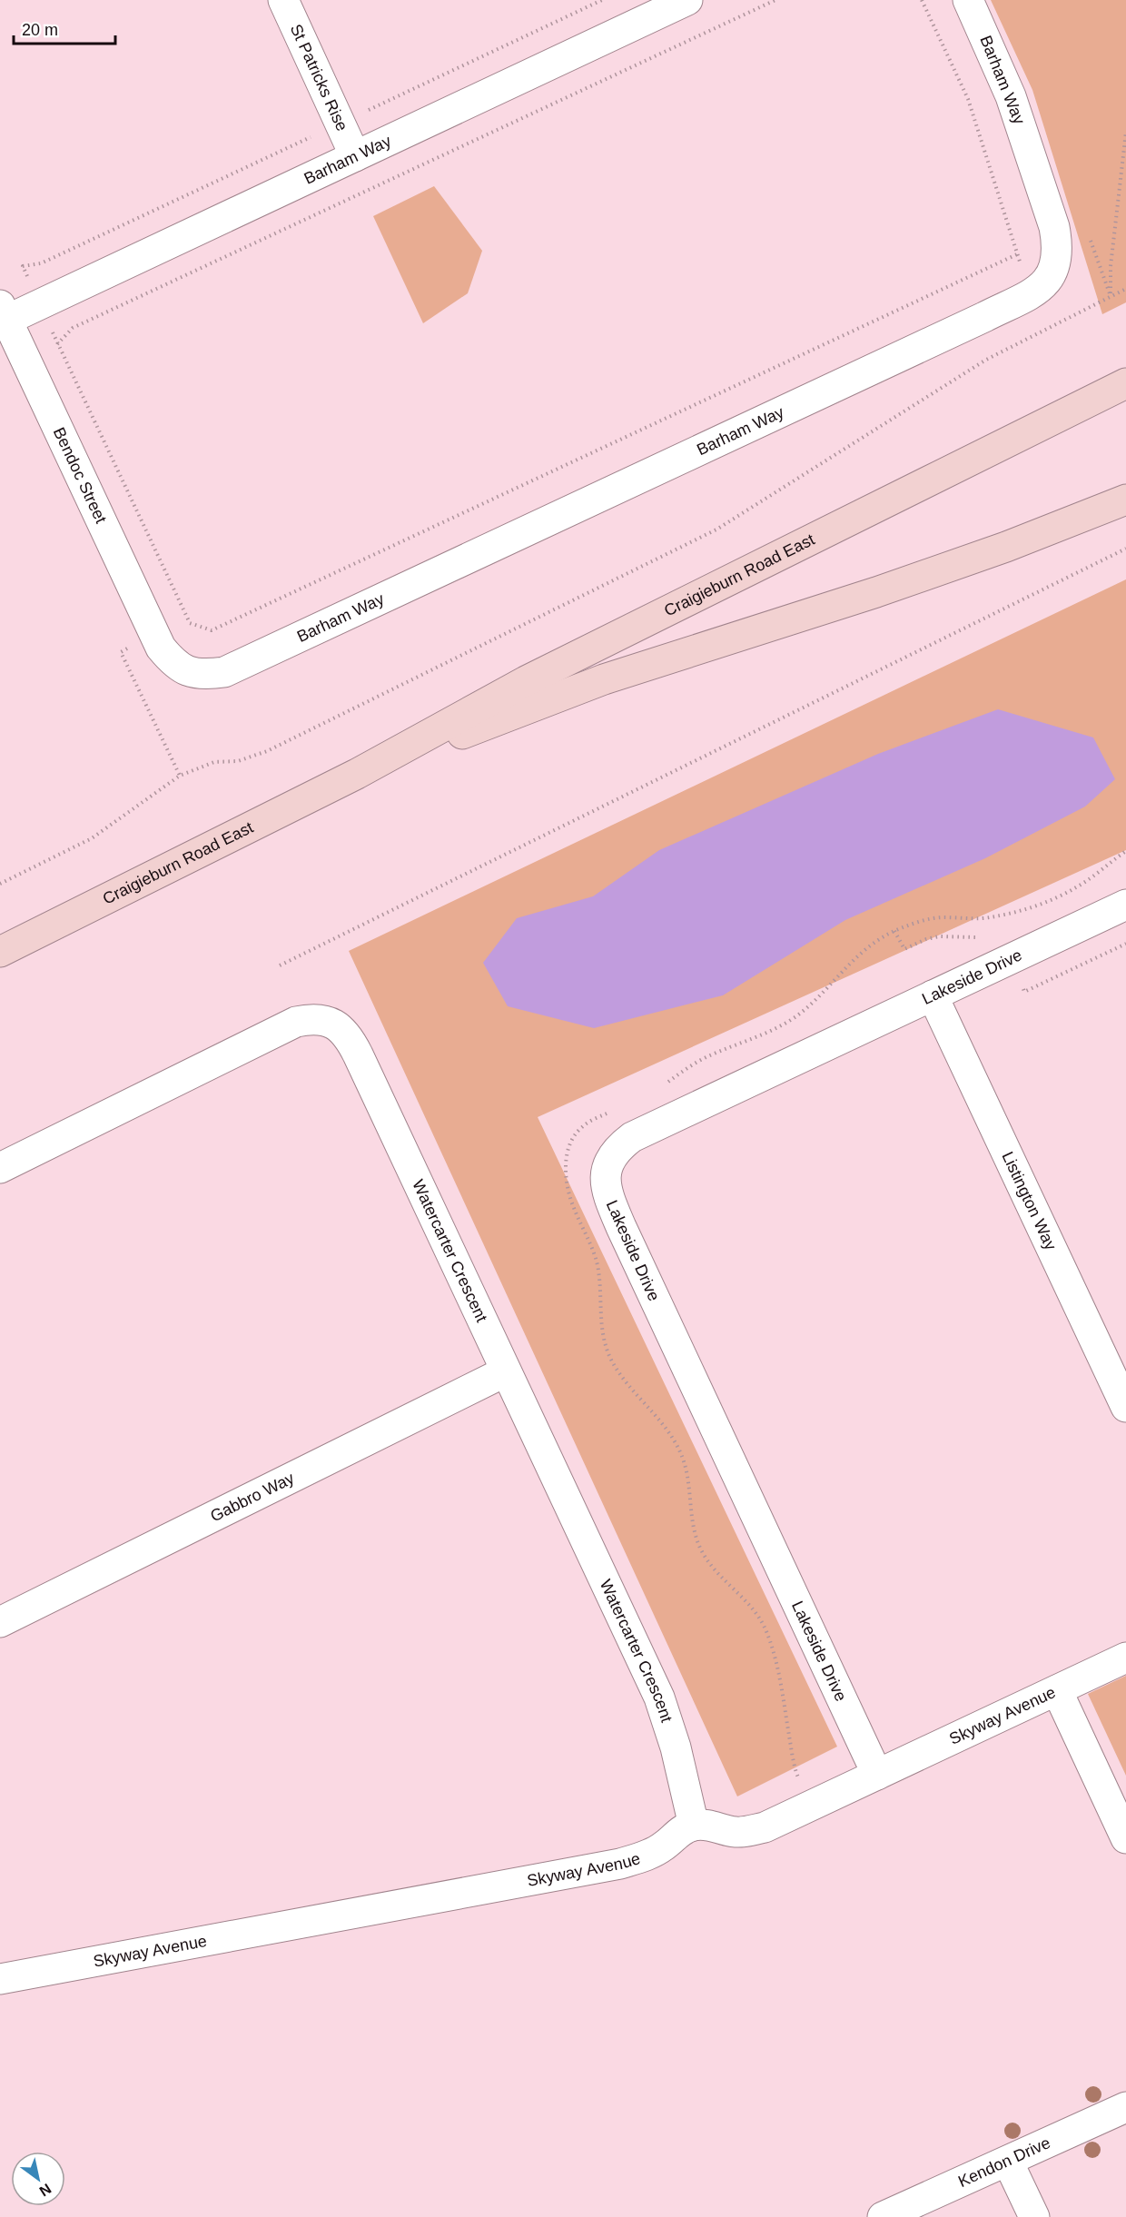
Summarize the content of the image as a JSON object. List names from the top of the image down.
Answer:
{
  "streets": {
    "main road": ["Craigieburn Road East"],
    "street": [
      "St Patricks Rise",
      "Barham Way",
      "Bendoc Street",
      "Lakeside Drive",
      "Listington Way",
      "Watercarter Crescent",
      "Gabbro Way",
      "Skyway Avenue",
      "Kendon Drive"
    ]
  },
  "crossings": [
    ["St Patricks Rise", "Barham Way"],
    ["Barham Way", "Bendoc Street"],
    ["Lakeside Drive", "Listington Way"],
    ["Lakeside Drive", "Skyway Avenue"],
    ["Watercarter Crescent", "Gabbro Way"],
    ["Watercarter Crescent", "Skyway Avenue"]
  ],
  "scale_bar": "20 m",
  "north": "bottom right"
}
